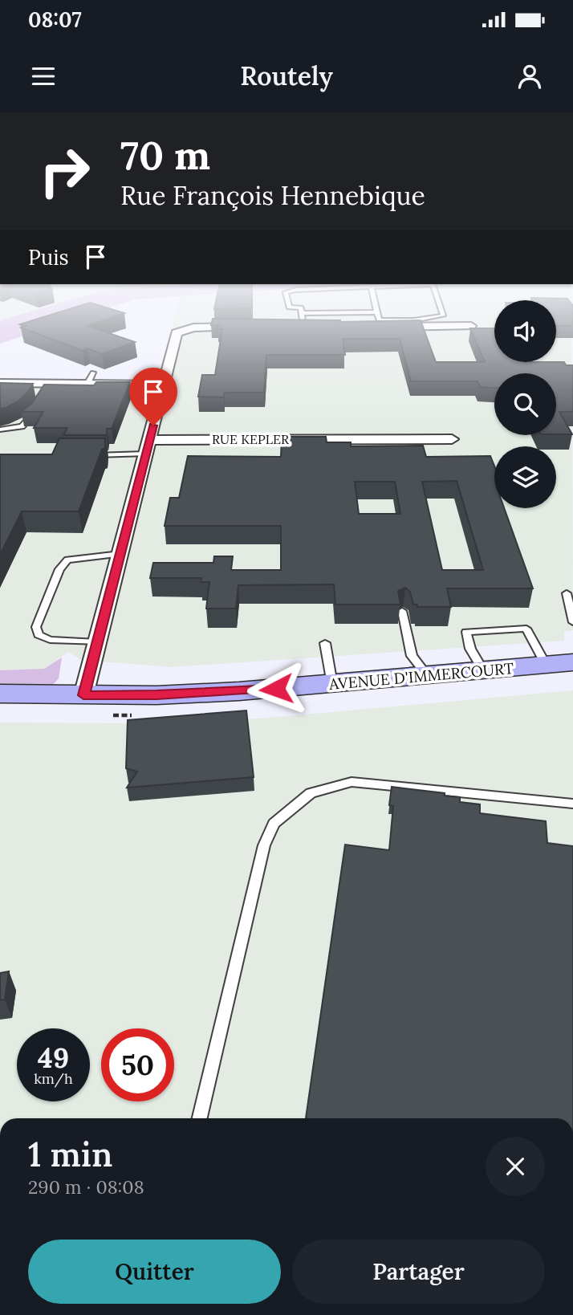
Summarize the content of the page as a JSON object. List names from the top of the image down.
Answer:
{
  "streets": {
    "main road": ["AVENUE D'IMMERCOURT"],
    "street": ["RUE KEPLER"]
  },
  "page": {
    "status": "08:07",
    "header": "Routely",
    "turn": ["70 m", "Rue François Hennebique"],
    "then": "Puis",
    "speed": "49 km/h",
    "limit": "50",
    "heading": ["1 min", "290 m · 08:08"],
    "buttons": ["Quitter", "Partager"]
  }
}
